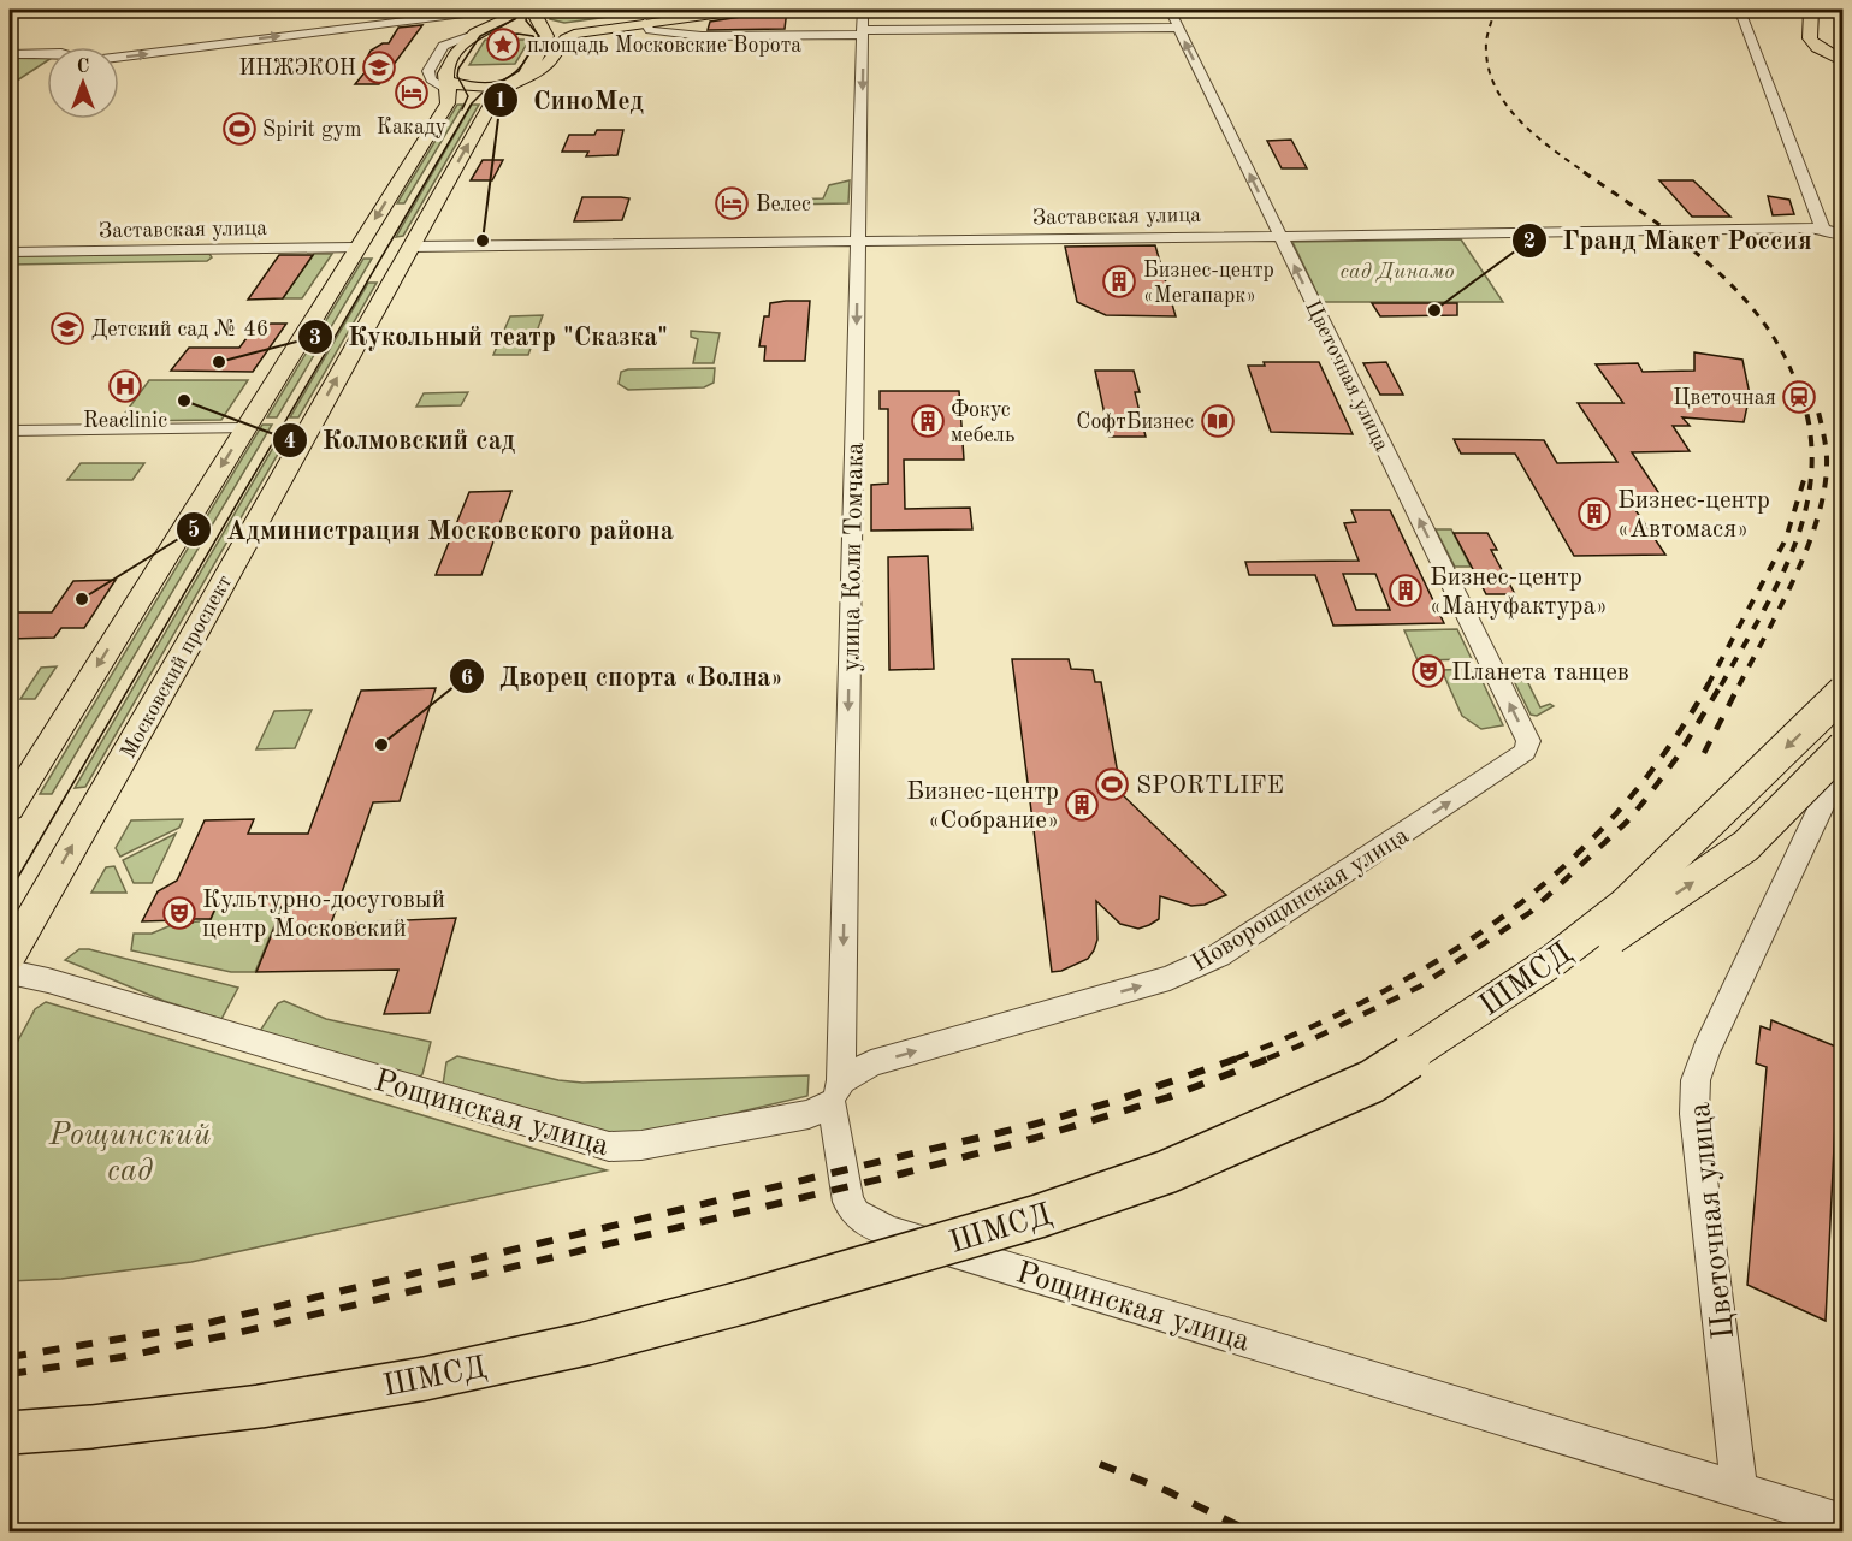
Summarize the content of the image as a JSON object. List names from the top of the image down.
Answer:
{
  "streets": {
    "main road": ["Московский проспект", "ШМСД"],
    "street": [
      "Заставская улица",
      "Цветочная улица",
      "улица Коли Томчака",
      "Новорощинская улица",
      "Рощинская улица"
    ]
  },
  "crossings": [
    ["Заставская улица", "Цветочная улица"],
    ["Заставская улица", "улица Коли Томчака"],
    ["Заставская улица", "Московский проспект"],
    ["Цветочная улица", "Новорощинская улица"],
    ["Цветочная улица", "Рощинская улица"],
    ["улица Коли Томчака", "Новорощинская улица"],
    ["улица Коли Томчака", "Рощинская улица"],
    ["Новорощинская улица", "Рощинская улица"]
  ],
  "one_way": ["Цветочная улица", "улица Коли Томчака", "Новорощинская улица"],
  "parks": ["сад Динамо", "Рощинский сад"],
  "places": {
    "place": ["площадь Московские Ворота"],
    "school or university": ["ИНЖЭКОН", "Детский сад № 46"],
    "hotel": ["Какаду", "Велес"],
    "sports": ["Spirit gym", "SPORTLIFE"],
    "other": [
      "СиноМед",
      "Гранд Макет Россия",
      "Кукольный театр \"Сказка\"",
      "Колмовский сад",
      "Администрация Московского района",
      "Дворец спорта «Волна»"
    ],
    "building": [
      "Бизнес-центр «Мегапарк»",
      "Фокус мебель",
      "Бизнес-центр «Автомася»",
      "Бизнес-центр «Мануфактура»",
      "Бизнес-центр «Собрание»"
    ],
    "hospital": ["Reaclinic"],
    "station": ["Цветочная"],
    "library": ["СофтБизнес"],
    "theatre": ["Планета танцев", "Культурно-досуговый центр Московский"]
  },
  "north": "top"
}
